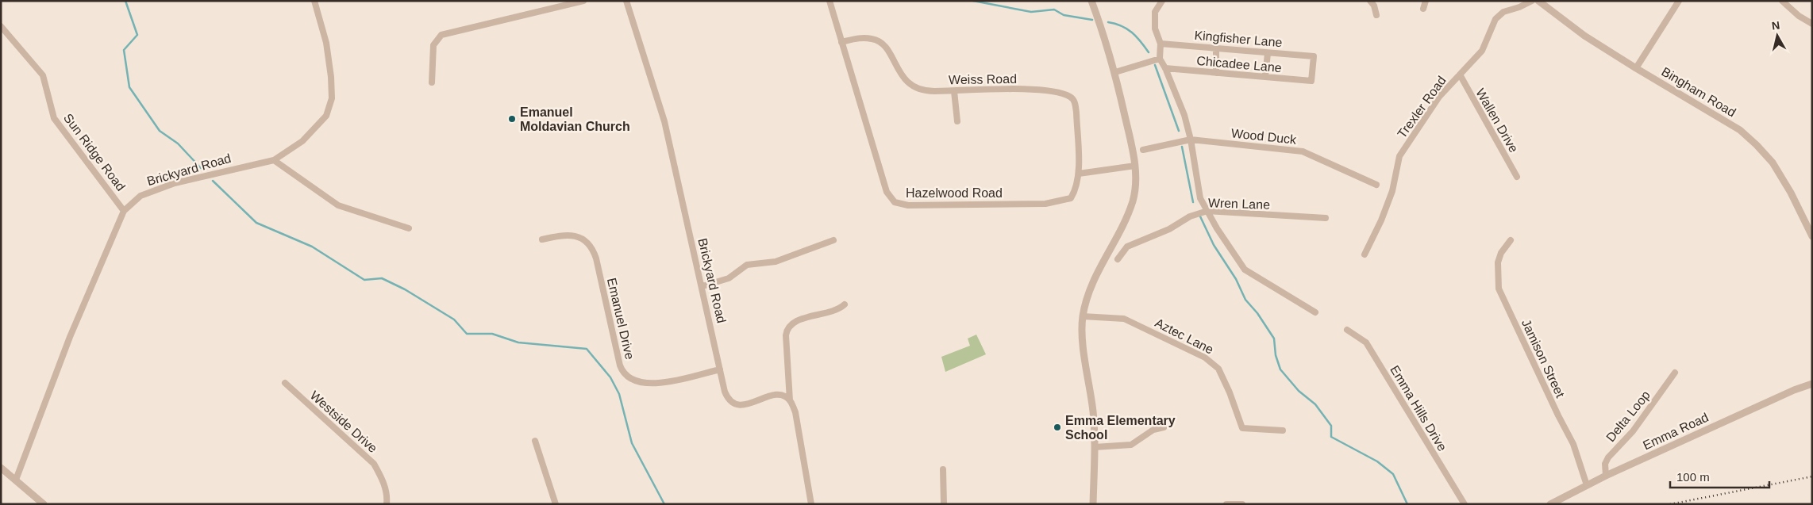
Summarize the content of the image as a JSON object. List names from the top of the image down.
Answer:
{
  "streets": {
    "street": [
      "Kingfisher Lane",
      "Chicadee Lane",
      "Weiss Road",
      "Bingham Road",
      "Trexler Road",
      "Wallen Drive",
      "Wood Duck",
      "Sun Ridge Road",
      "Brickyard Road",
      "Hazelwood Road",
      "Wren Lane",
      "Emanuel Drive",
      "Aztec Lane",
      "Jamison Street",
      "Emma Hills Drive",
      "Delta Loop",
      "Westside Drive",
      "Emma Road"
    ]
  },
  "crossings": [
    ["Kingfisher Lane", "Chicadee Lane"],
    ["Weiss Road", "Hazelwood Road"],
    ["Trexler Road", "Wallen Drive"],
    ["Sun Ridge Road", "Brickyard Road"],
    ["Brickyard Road", "Emanuel Drive"],
    ["Jamison Street", "Emma Road"],
    ["Delta Loop", "Emma Road"]
  ],
  "places": ["Emanuel Moldavian Church", "Emma Elementary School"],
  "scale_bar": "100 m",
  "north": "top"
}
